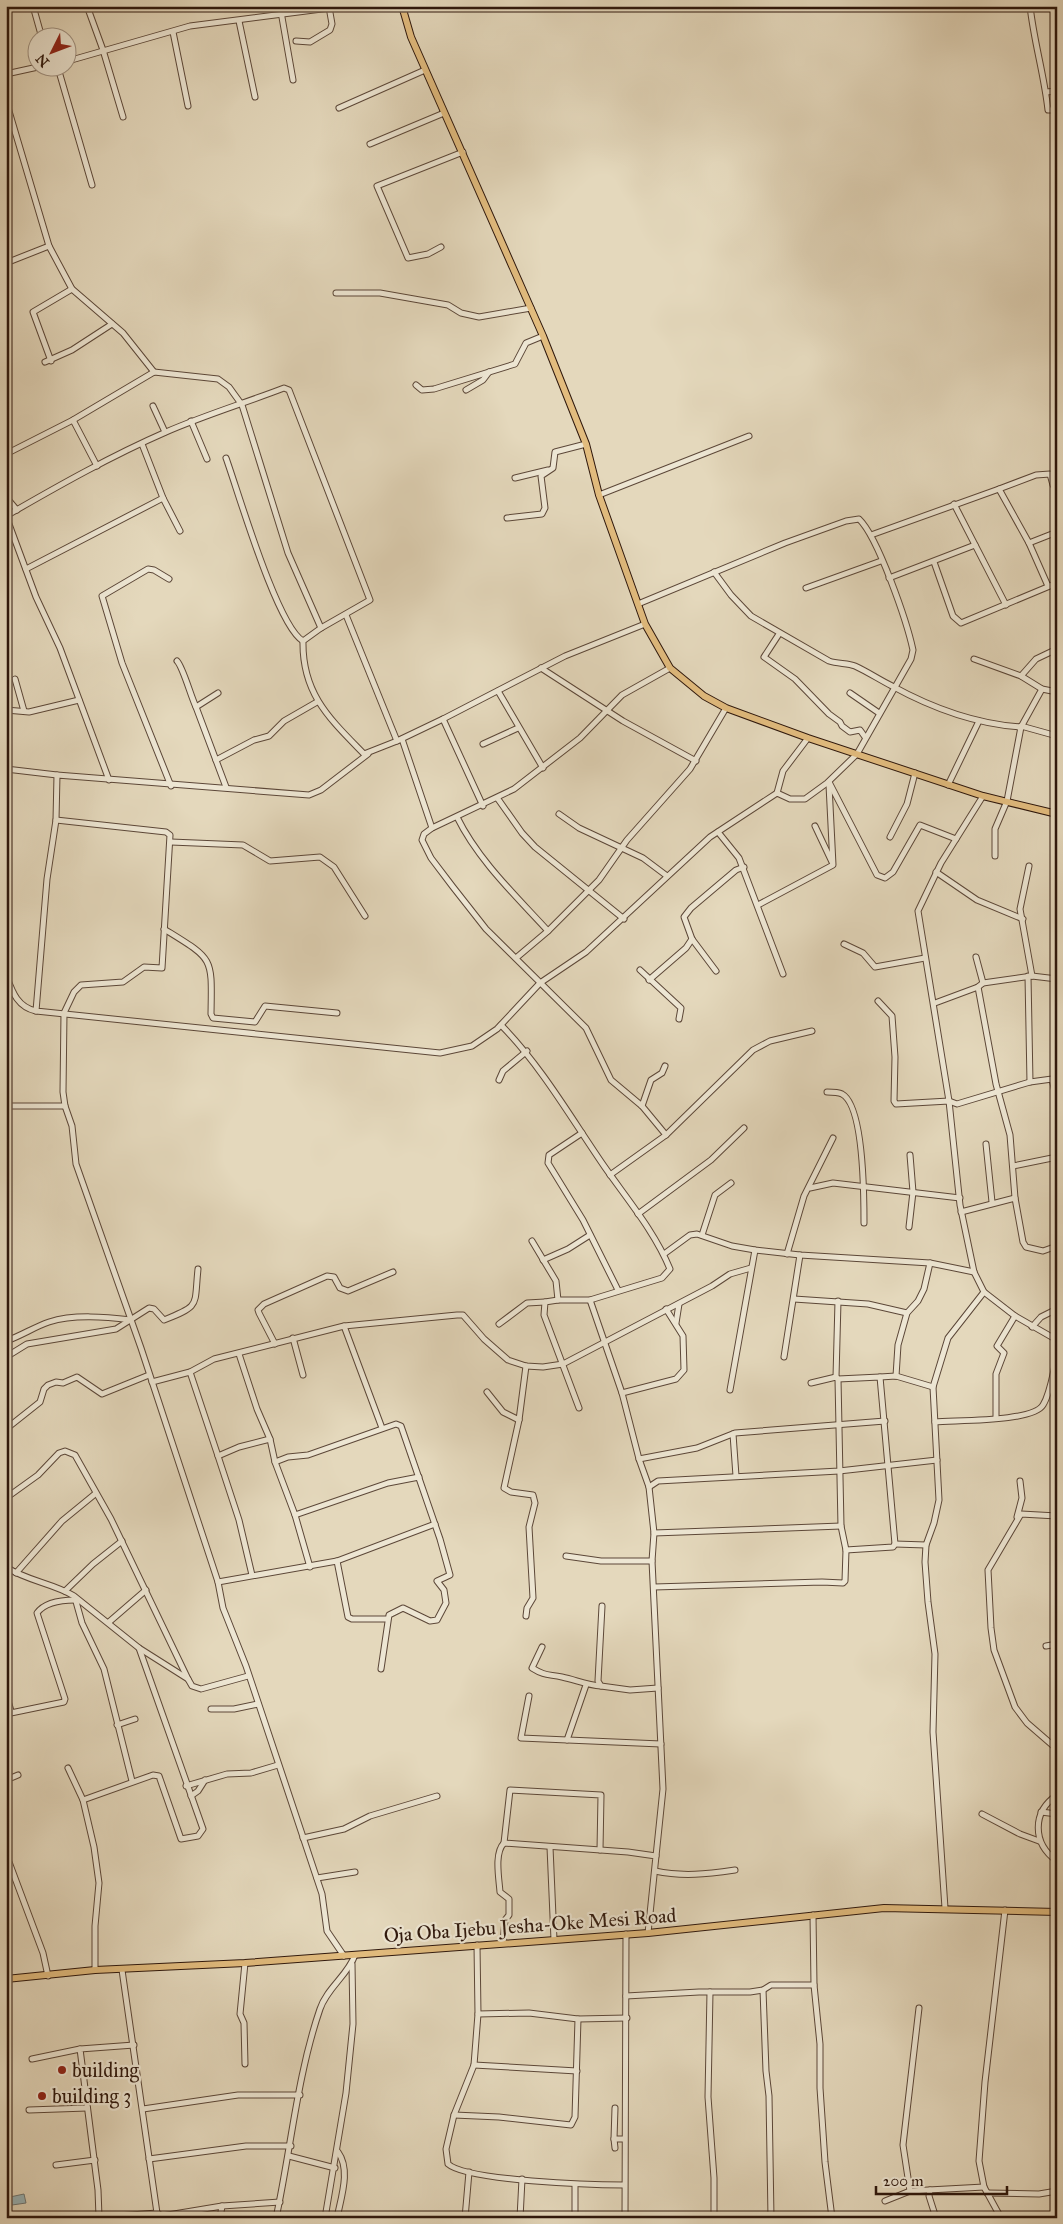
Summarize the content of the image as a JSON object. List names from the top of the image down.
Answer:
{
  "streets": {
    "main road": ["Oja Oba Ijebu Jesha-Oke Mesi Road"]
  },
  "places": ["building", "building 3"],
  "scale_bar": "200 m",
  "north": "bottom left"
}
